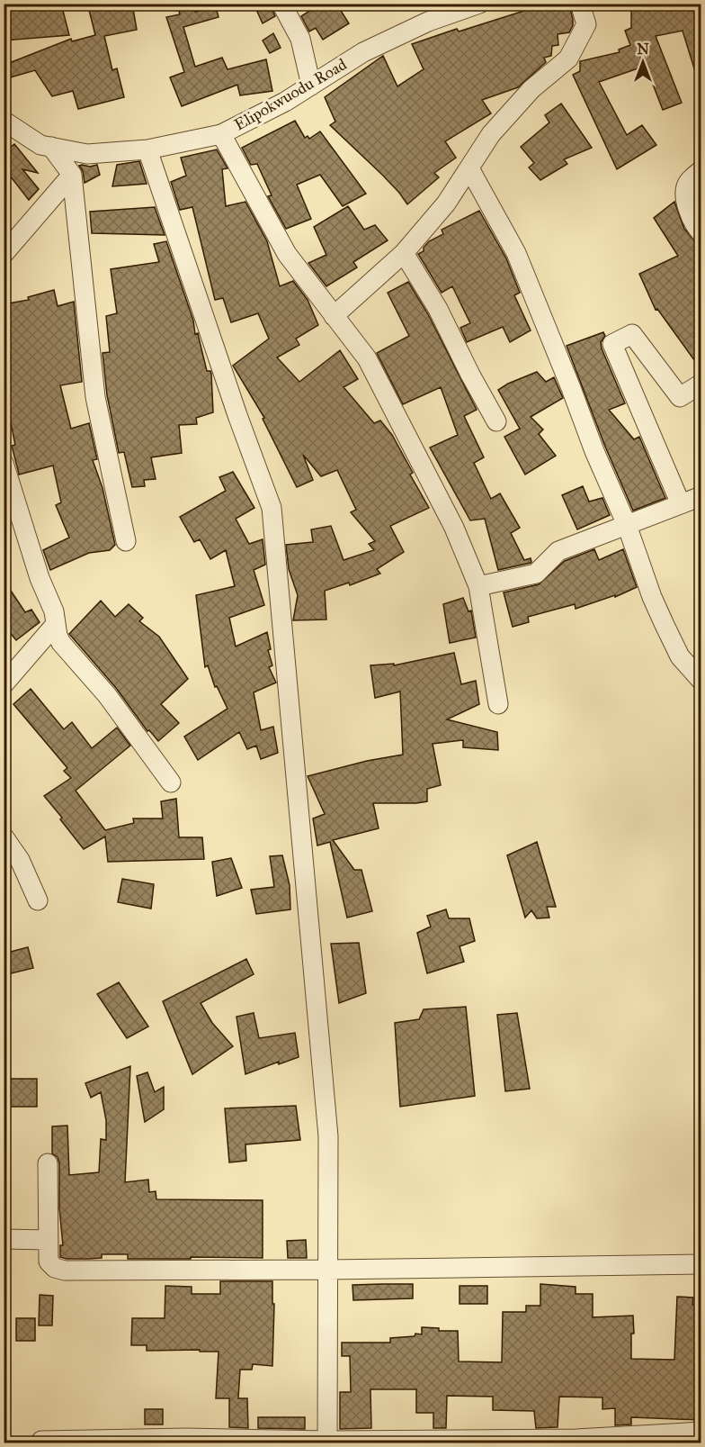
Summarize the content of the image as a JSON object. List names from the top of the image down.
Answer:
{
  "streets": {
    "street": ["Elipokwuodu Road"]
  },
  "north": "top"
}
